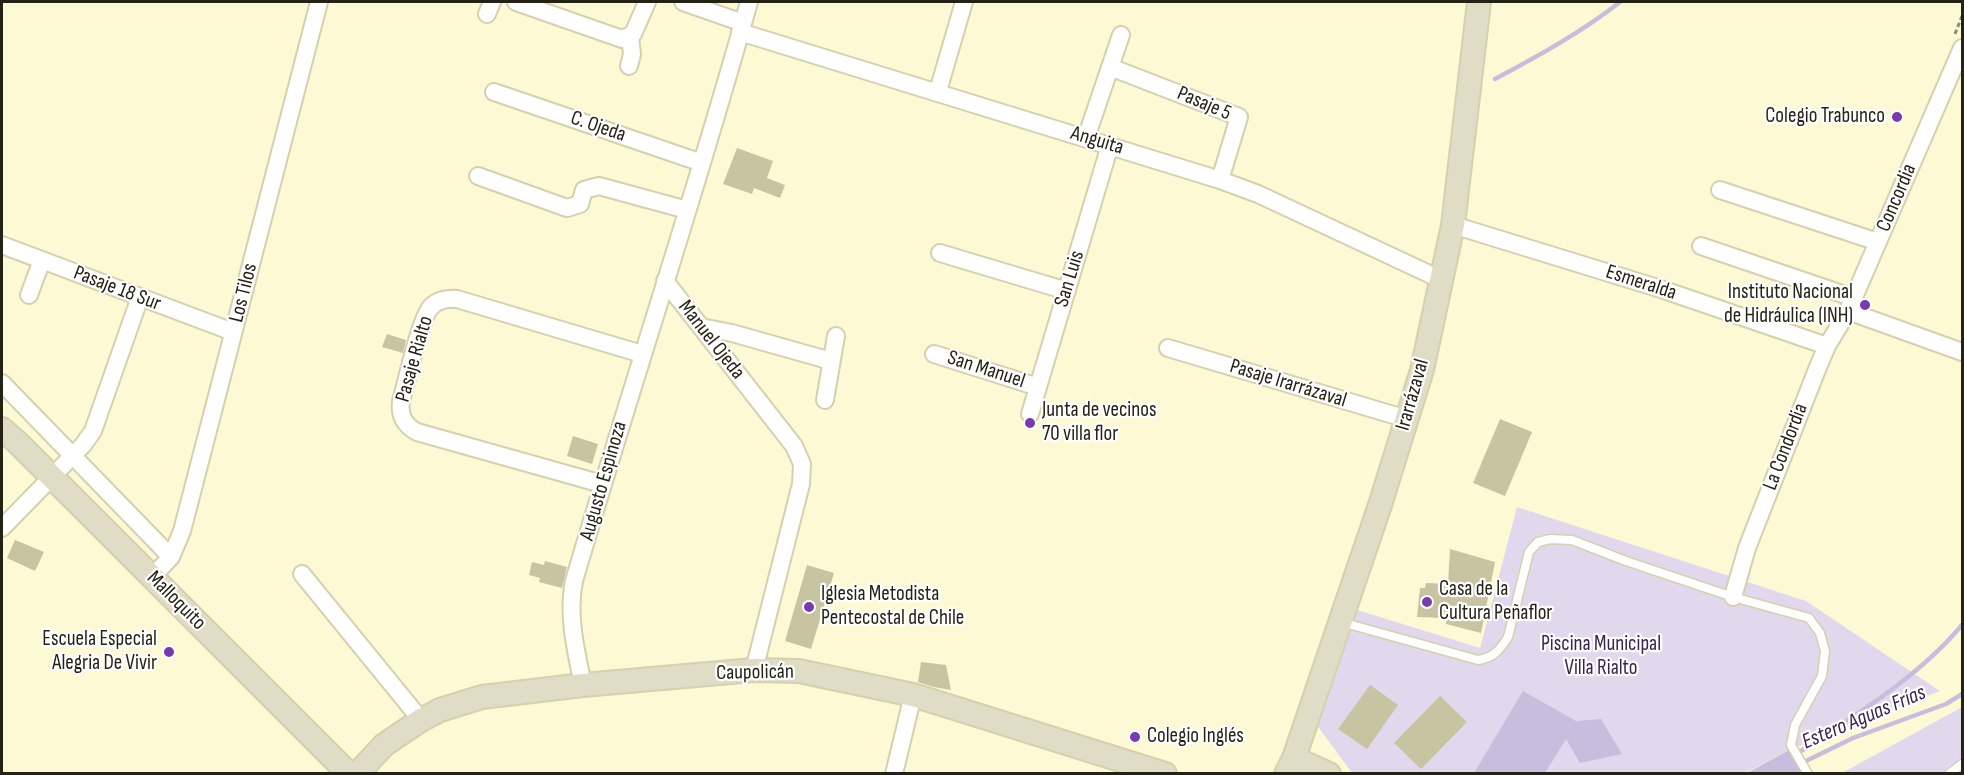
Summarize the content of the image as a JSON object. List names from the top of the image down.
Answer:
{
  "streets": {
    "main road": ["Irarrázaval", "Malloquito", "Caupolicán"],
    "street": [
      "Pasaje 5",
      "C. Ojeda",
      "Anguita",
      "Concordia",
      "San Luis",
      "Esmeralda",
      "Pasaje 18 Sur",
      "Los Tilos",
      "Manuel Ojeda",
      "Pasaje Rialto",
      "San Manuel",
      "Pasaje Irarrázaval",
      "La Condordia",
      "Augusto Espinoza"
    ]
  },
  "crossings": [
    ["Pasaje 5", "Anguita"],
    ["C. Ojeda", "Manuel Ojeda"],
    ["Anguita", "San Luis"],
    ["Anguita", "Manuel Ojeda"],
    ["Anguita", "Irarrázaval"],
    ["Concordia", "Esmeralda"],
    ["Concordia", "La Condordia"],
    ["San Luis", "San Manuel"],
    ["Esmeralda", "Irarrázaval"],
    ["Esmeralda", "La Condordia"],
    ["Pasaje 18 Sur", "Los Tilos"],
    ["Los Tilos", "Malloquito"],
    ["Manuel Ojeda", "Augusto Espinoza"],
    ["Manuel Ojeda", "Caupolicán"],
    ["Pasaje Rialto", "Augusto Espinoza"],
    ["Pasaje Irarrázaval", "Irarrázaval"],
    ["Augusto Espinoza", "Caupolicán"]
  ],
  "water": ["Estero Aguas Frías"],
  "parks": ["Piscina Municipal Villa Rialto"],
  "places": [
    "Colegio Trabunco",
    "Instituto Nacional de Hidráulica (INH)",
    "Junta de vecinos 70 villa flor",
    "Casa de la Cultura Peñaflor",
    "Iglesia Metodista Pentecostal de Chile",
    "Escuela Especial Alegria De Vivir",
    "Colegio Inglés"
  ]
}
